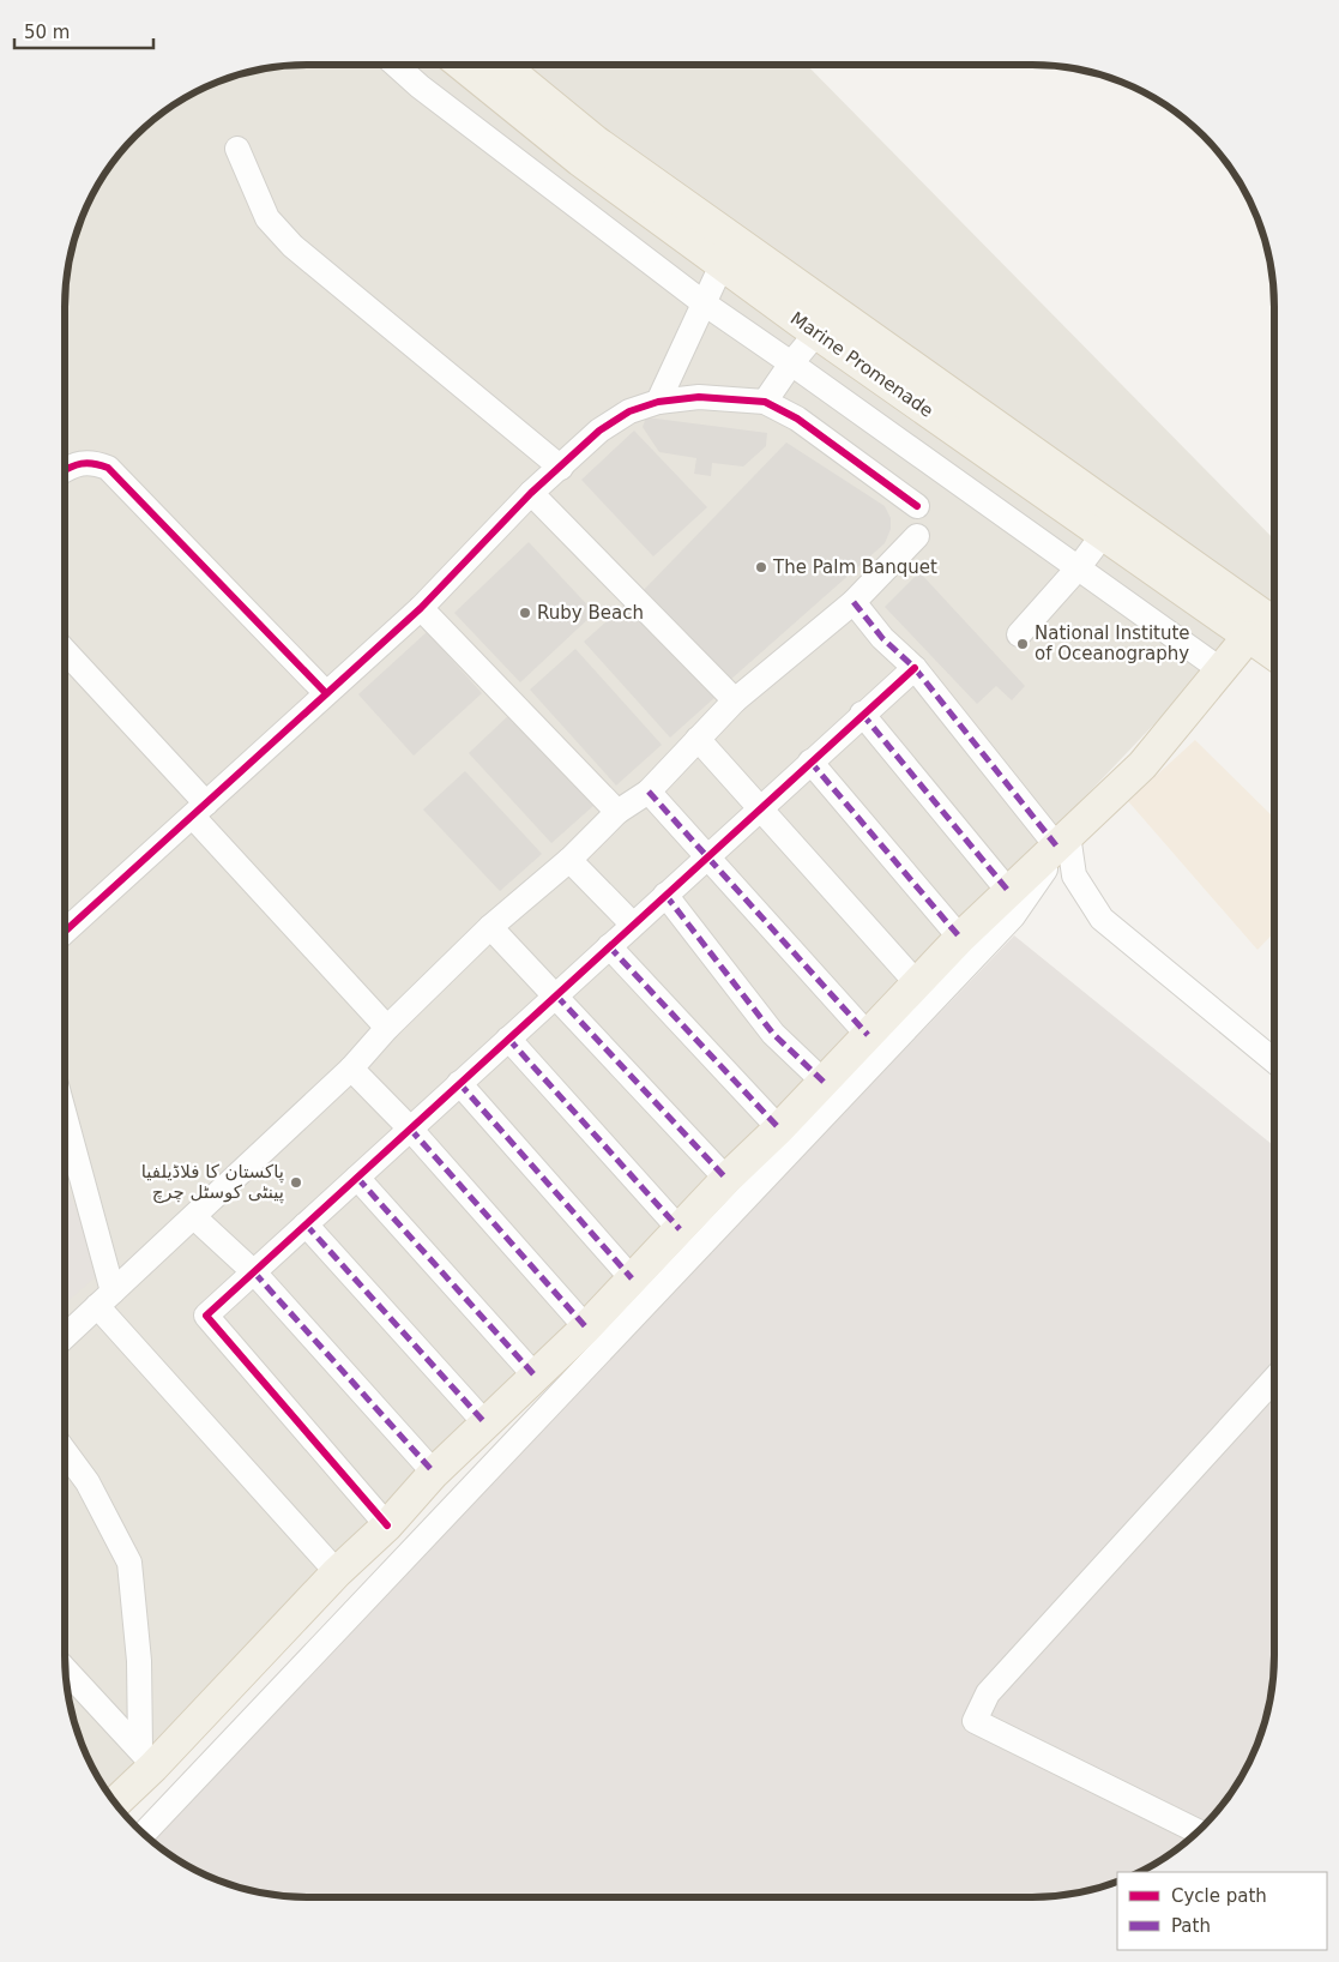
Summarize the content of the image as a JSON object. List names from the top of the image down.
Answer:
{
  "streets": {
    "main road": ["Marine Promenade"]
  },
  "places": [
    "The Palm Banquet",
    "Ruby Beach",
    "National Institute of Oceanography",
    "پاکستان کا فلاڈیلفیا پینٹی کوسٹل چرچ"
  ],
  "legend": ["Cycle path", "Path"],
  "scale_bar": "50 m"
}
